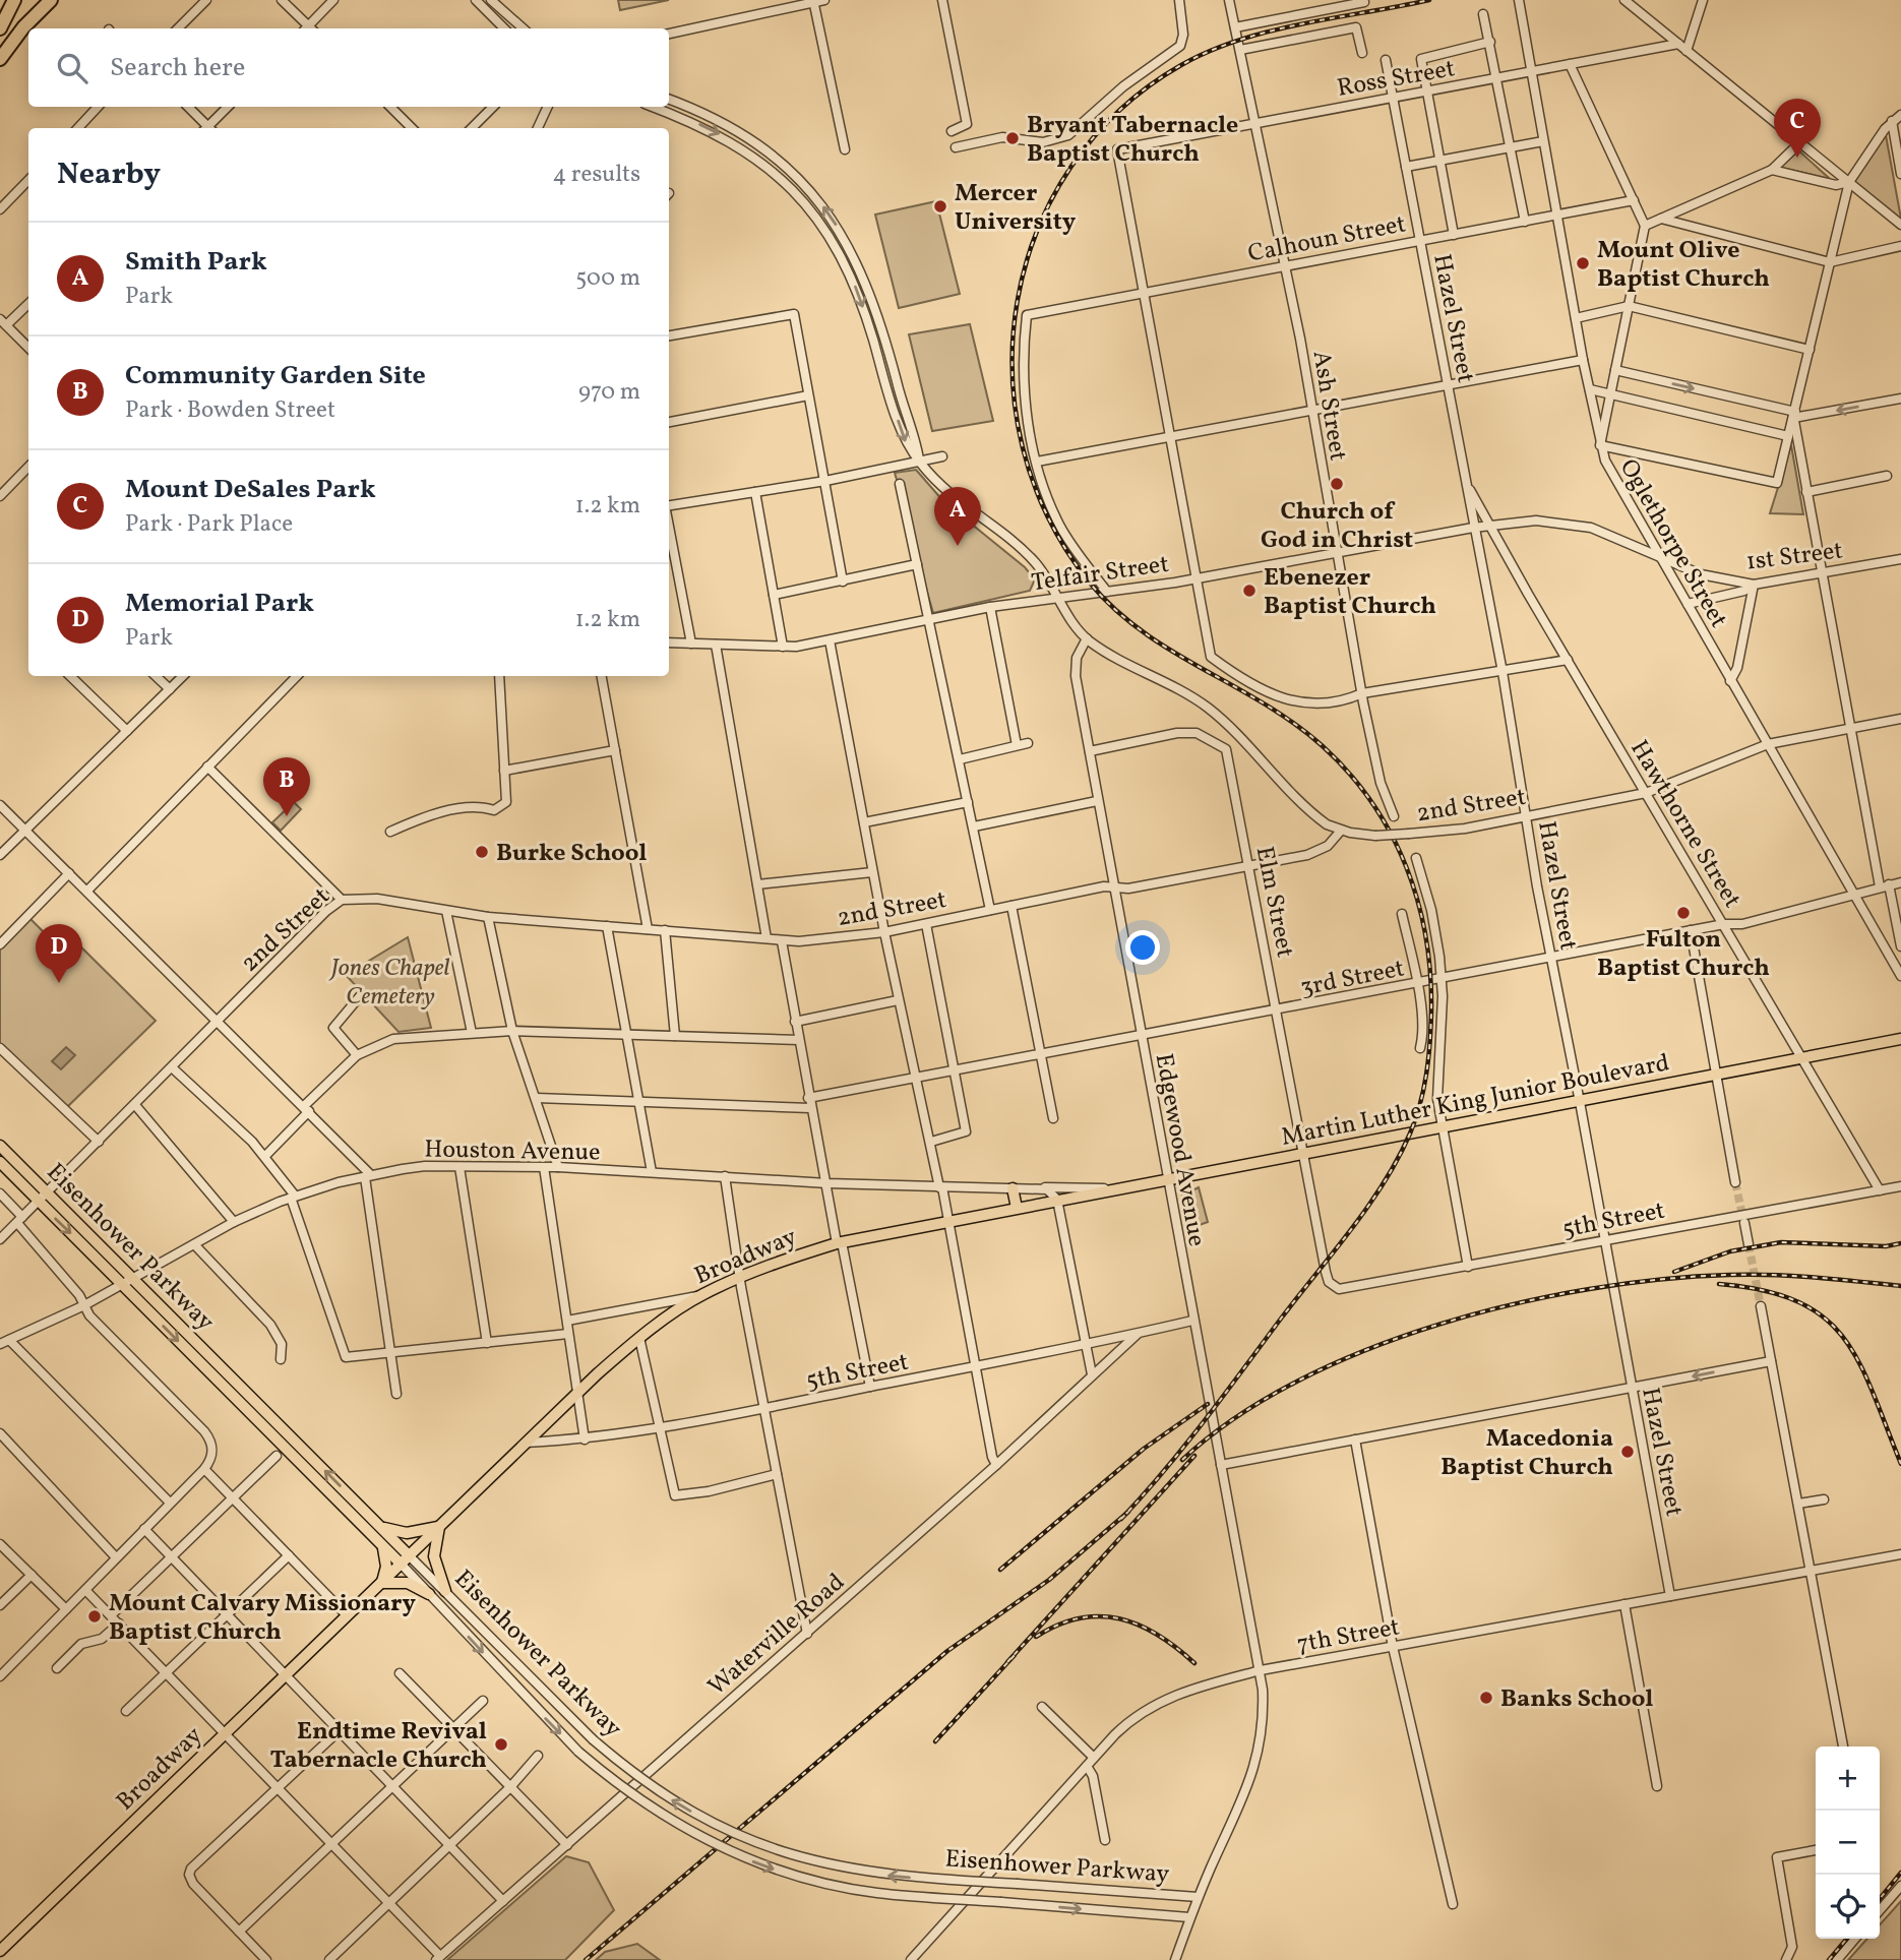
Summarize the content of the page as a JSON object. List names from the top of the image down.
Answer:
{
  "streets": {
    "main road": ["Martin Luther King Junior Boulevard", "Eisenhower Parkway", "Broadway"],
    "street": [
      "Ross Street",
      "Calhoun Street",
      "Hazel Street",
      "Ash Street",
      "Oglethorpe Street",
      "1st Street",
      "Telfair Street",
      "2nd Street",
      "Hawthorne Street",
      "Elm Street",
      "3rd Street",
      "Houston Avenue",
      "Edgewood Avenue",
      "5th Street",
      "Waterville Road",
      "7th Street"
    ]
  },
  "crossings": [
    ["Ross Street", "Calhoun Street"],
    ["Ross Street", "Hazel Street"],
    ["Ross Street", "Ash Street"],
    ["Ross Street", "Oglethorpe Street"],
    ["Calhoun Street", "Hazel Street"],
    ["Calhoun Street", "Ash Street"],
    ["Calhoun Street", "Oglethorpe Street"],
    ["Hazel Street", "Telfair Street"],
    ["Hazel Street", "2nd Street"],
    ["Hazel Street", "Hawthorne Street"],
    ["Hazel Street", "3rd Street"],
    ["Hazel Street", "Martin Luther King Junior Boulevard"],
    ["Hazel Street", "5th Street"],
    ["Hazel Street", "7th Street"],
    ["Ash Street", "Telfair Street"],
    ["Oglethorpe Street", "1st Street"],
    ["Oglethorpe Street", "2nd Street"],
    ["Oglethorpe Street", "3rd Street"],
    ["1st Street", "Telfair Street"],
    ["1st Street", "Hawthorne Street"],
    ["Telfair Street", "Hawthorne Street"],
    ["2nd Street", "Hawthorne Street"],
    ["2nd Street", "Elm Street"],
    ["2nd Street", "Edgewood Avenue"],
    ["2nd Street", "Eisenhower Parkway"],
    ["Hawthorne Street", "3rd Street"],
    ["Hawthorne Street", "Martin Luther King Junior Boulevard"],
    ["Hawthorne Street", "5th Street"],
    ["Elm Street", "3rd Street"],
    ["Elm Street", "Martin Luther King Junior Boulevard"],
    ["Elm Street", "Edgewood Avenue"],
    ["Elm Street", "5th Street"],
    ["3rd Street", "Edgewood Avenue"],
    ["Martin Luther King Junior Boulevard", "Houston Avenue"],
    ["Martin Luther King Junior Boulevard", "Edgewood Avenue"],
    ["Martin Luther King Junior Boulevard", "Broadway"],
    ["Houston Avenue", "Eisenhower Parkway"],
    ["Edgewood Avenue", "5th Street"],
    ["Edgewood Avenue", "Eisenhower Parkway"],
    ["Edgewood Avenue", "7th Street"],
    ["5th Street", "Broadway"],
    ["5th Street", "Waterville Road"],
    ["Eisenhower Parkway", "Broadway"]
  ],
  "parks": ["Jones Chapel Cemetery"],
  "places": [
    "Bryant Tabernacle Baptist Church",
    "Mercer University",
    "Mount Olive Baptist Church",
    "Church of God in Christ",
    "Ebenezer Baptist Church",
    "Burke School",
    "Fulton Baptist Church",
    "Macedonia Baptist Church",
    "Mount Calvary Missionary Baptist Church",
    "Banks School",
    "Endtime Revival Tabernacle Church"
  ],
  "page": {
    "search": "Search here",
    "pins": [
      "C",
      "A",
      "B",
      "D"
    ],
    "heading": ["Nearby", "4 results"],
    "list": [
      {
        "mark": "A",
        "name": "Smith Park",
        "note": "Park",
        "value": "500 m"
      },
      {
        "mark": "B",
        "name": "Community Garden Site",
        "note": "Park · Bowden Street",
        "value": "970 m"
      },
      {
        "mark": "C",
        "name": "Mount DeSales Park",
        "note": "Park · Park Place",
        "value": "1.2 km"
      },
      {
        "mark": "D",
        "name": "Memorial Park",
        "note": "Park",
        "value": "1.2 km"
      }
    ],
    "map_buttons": ["+", "−"]
  }
}
